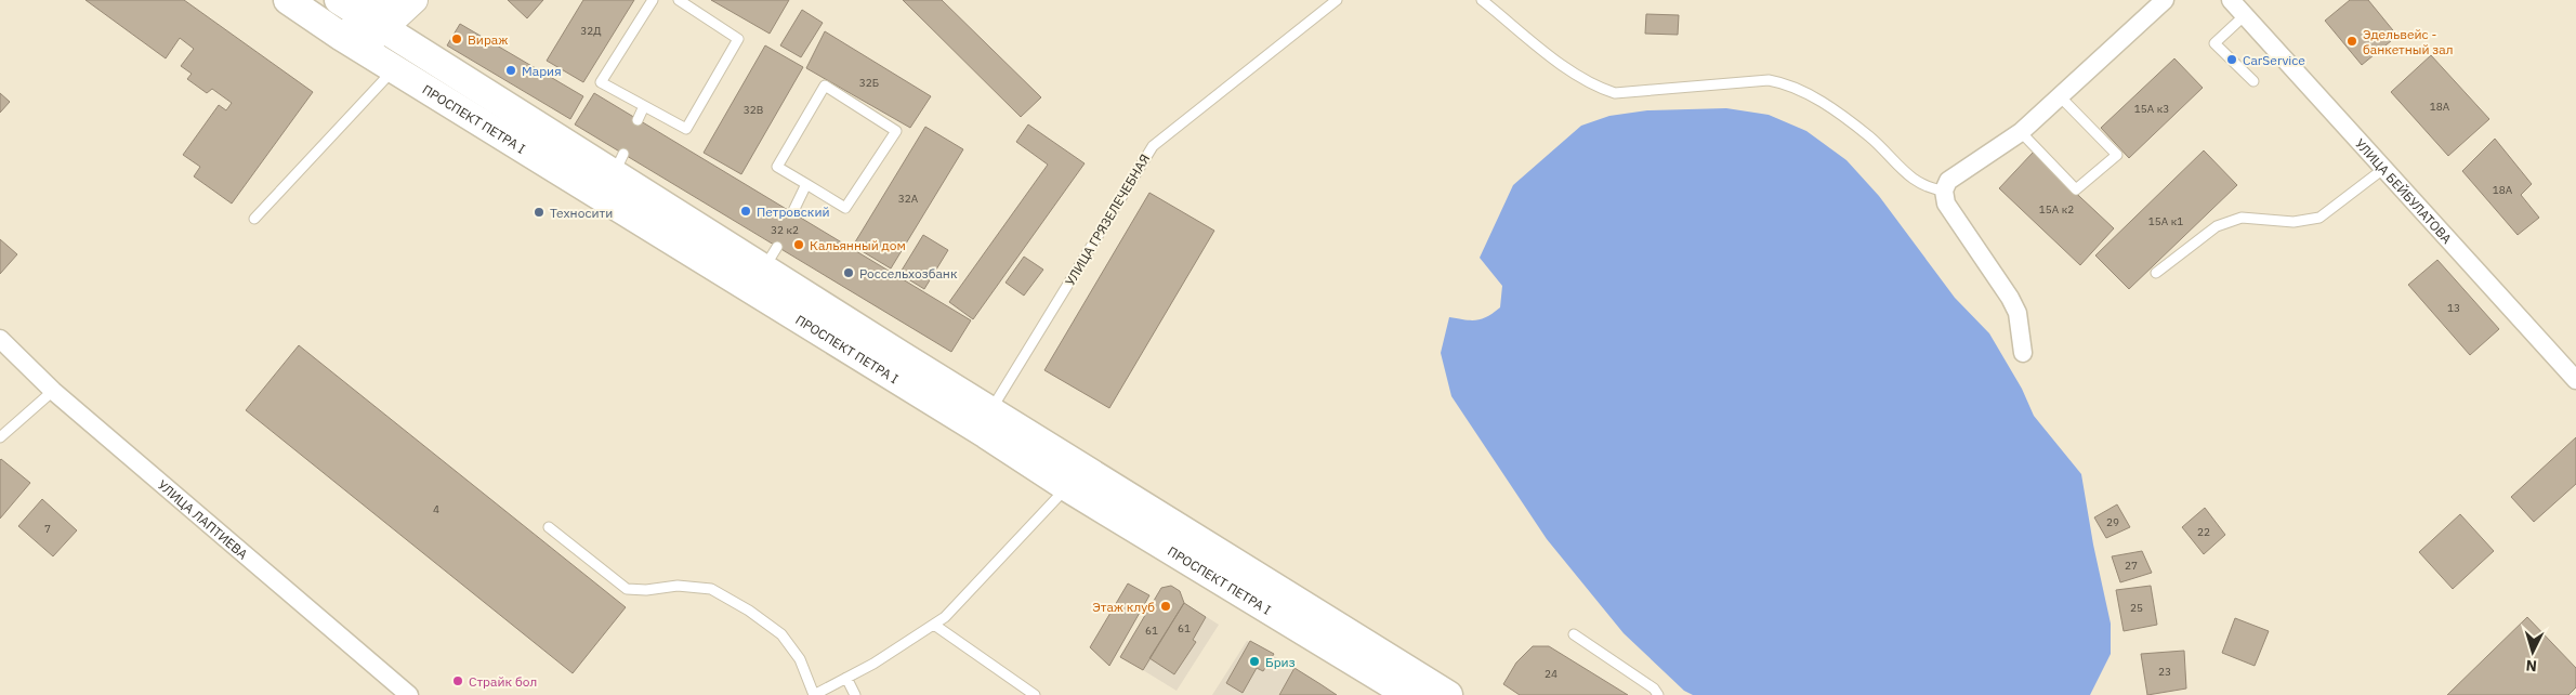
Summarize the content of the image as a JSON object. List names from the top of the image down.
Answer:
{
  "streets": {
    "main road": ["ПРОСПЕКТ ПЕТРА I"],
    "street": ["УЛИЦА БЕЙБУЛАТОВА", "УЛИЦА ЛАПТИЕВА"],
    "lane": ["УЛИЦА ГРЯЗЕЛЕЧЕБНАЯ"]
  },
  "crossings": [
    ["ПРОСПЕКТ ПЕТРА I", "УЛИЦА ГРЯЗЕЛЕЧЕБНАЯ"]
  ],
  "places": [
    "Вираж",
    "Эдельвейс - банкетный зал",
    "CarService",
    "Мария",
    "Петровский",
    "Техносити",
    "Кальянный дом",
    "Россельхозбанк",
    "Этаж клуб",
    "Бриз",
    "Страйк бол"
  ],
  "house_numbers": [
    "32Д",
    "32Б",
    "18А",
    "15А к3",
    "32В",
    "18А",
    "32А",
    "15А к2",
    "15А к1",
    "32 к2",
    "13",
    "4",
    "29",
    "7",
    "22",
    "27",
    "25",
    "61",
    "61",
    "23",
    "24"
  ],
  "north": "bottom"
}
